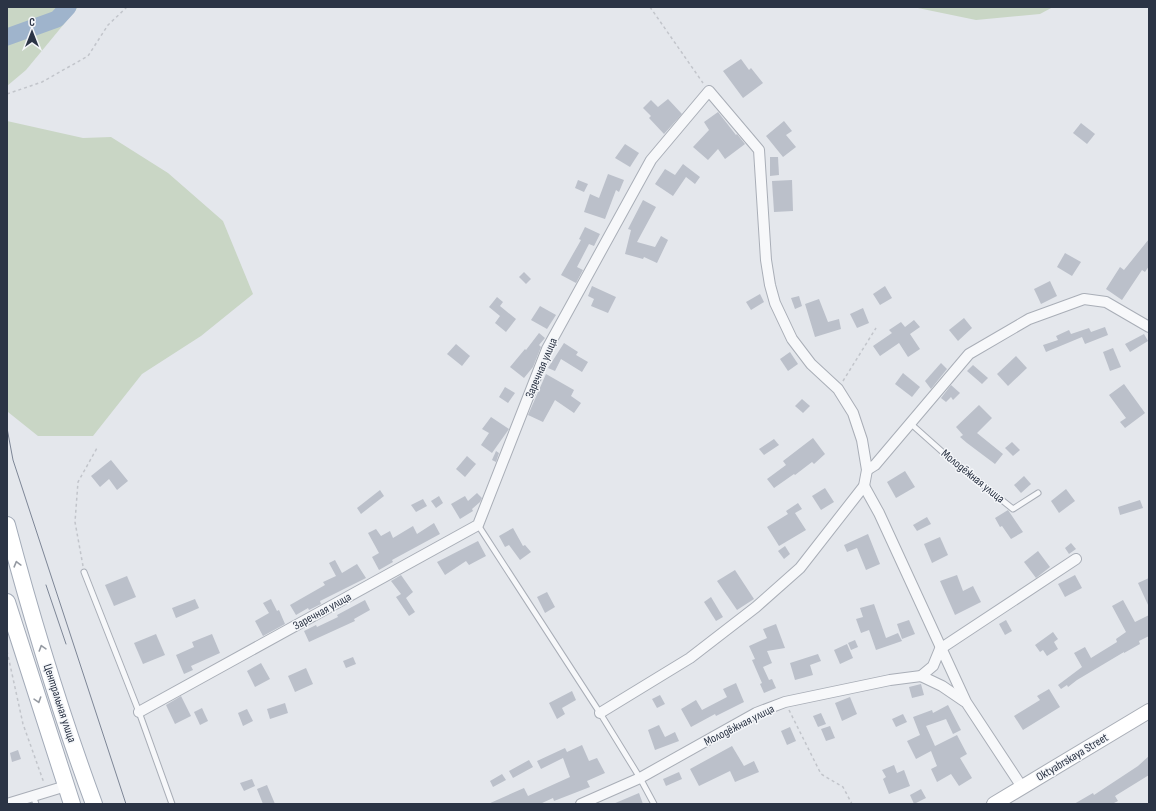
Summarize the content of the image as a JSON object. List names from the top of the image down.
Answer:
{
  "streets": {
    "main road": ["Центральная улица"],
    "street": ["Заречная улица", "Молодёжная улица", "Oktyabrskaya Street"]
  },
  "north": "top"
}
